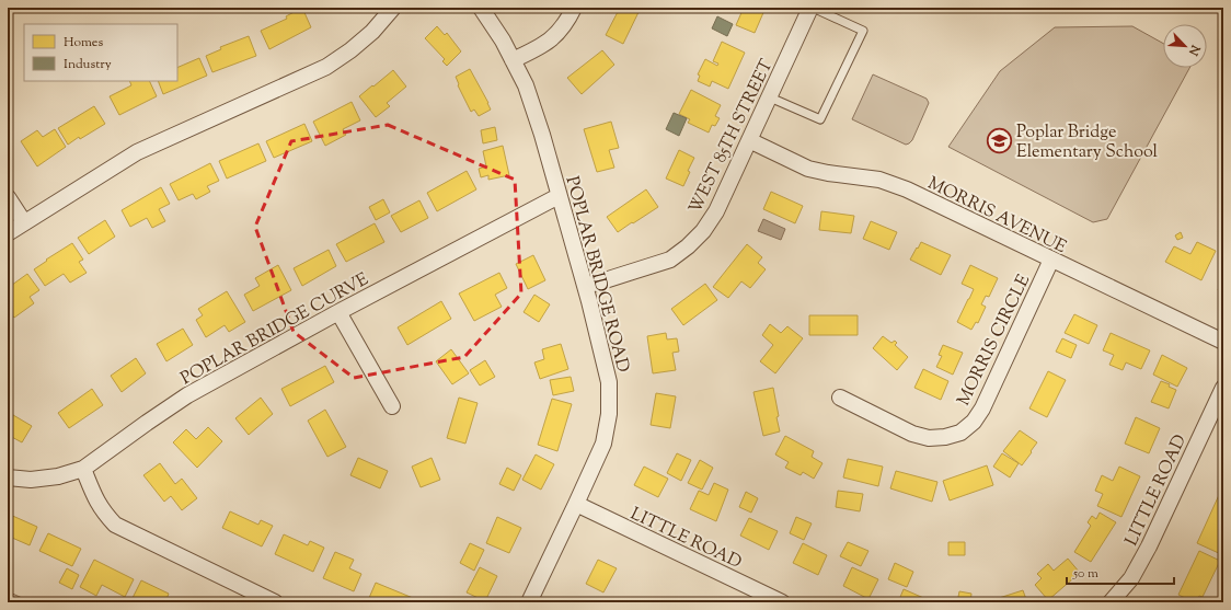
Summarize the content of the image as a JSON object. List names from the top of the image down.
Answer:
{
  "streets": {
    "street": [
      "WEST 85TH STREET",
      "MORRIS AVENUE",
      "POPLAR BRIDGE ROAD",
      "POPLAR BRIDGE CURVE",
      "MORRIS CIRCLE",
      "LITTLE ROAD"
    ]
  },
  "crossings": [
    ["WEST 85TH STREET", "MORRIS AVENUE"],
    ["WEST 85TH STREET", "POPLAR BRIDGE ROAD"],
    ["MORRIS AVENUE", "MORRIS CIRCLE"],
    ["POPLAR BRIDGE ROAD", "POPLAR BRIDGE CURVE"],
    ["POPLAR BRIDGE ROAD", "LITTLE ROAD"]
  ],
  "places": {
    "school or university": ["Poplar Bridge Elementary School"]
  },
  "legend": ["Homes", "Industry"],
  "scale_bar": "50 m",
  "north": "bottom right"
}
